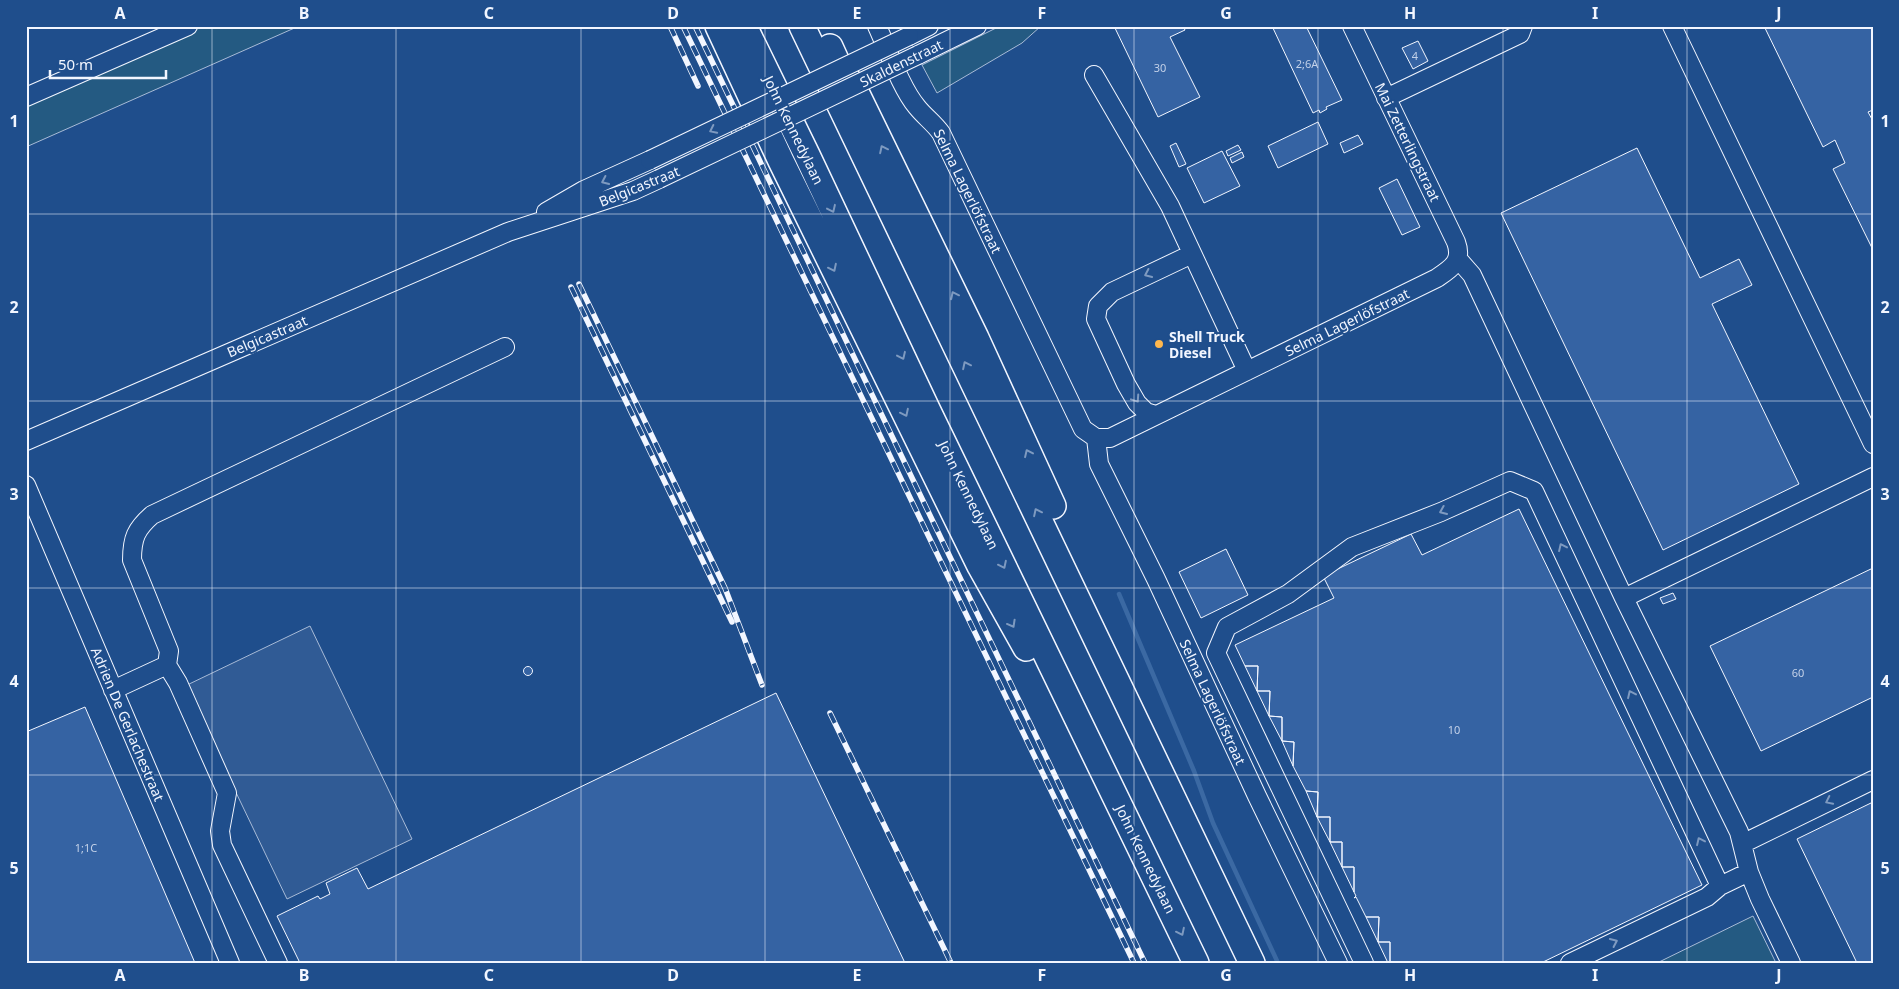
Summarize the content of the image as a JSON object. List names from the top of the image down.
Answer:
{
  "streets": {
    "highway": ["John Kennedylaan"],
    "street": [
      "Skaldenstraat",
      "Mai Zetterlingstraat",
      "Belgicastraat",
      "Selma Lagerlöfstraat",
      "Adrien De Gerlachestraat"
    ]
  },
  "crossings": [
    ["Mai Zetterlingstraat", "Selma Lagerlöfstraat"]
  ],
  "places": ["Shell Truck Diesel"],
  "house_numbers": [
    "4",
    "2;6A",
    "30",
    "60",
    "10",
    "1;1C"
  ],
  "scale_bar": "50 m",
  "grid": {
    "columns": [
      "A",
      "B",
      "C",
      "D",
      "E",
      "F",
      "G",
      "H",
      "I",
      "J"
    ],
    "rows": [
      "1",
      "2",
      "3",
      "4",
      "5"
    ]
  }
}
